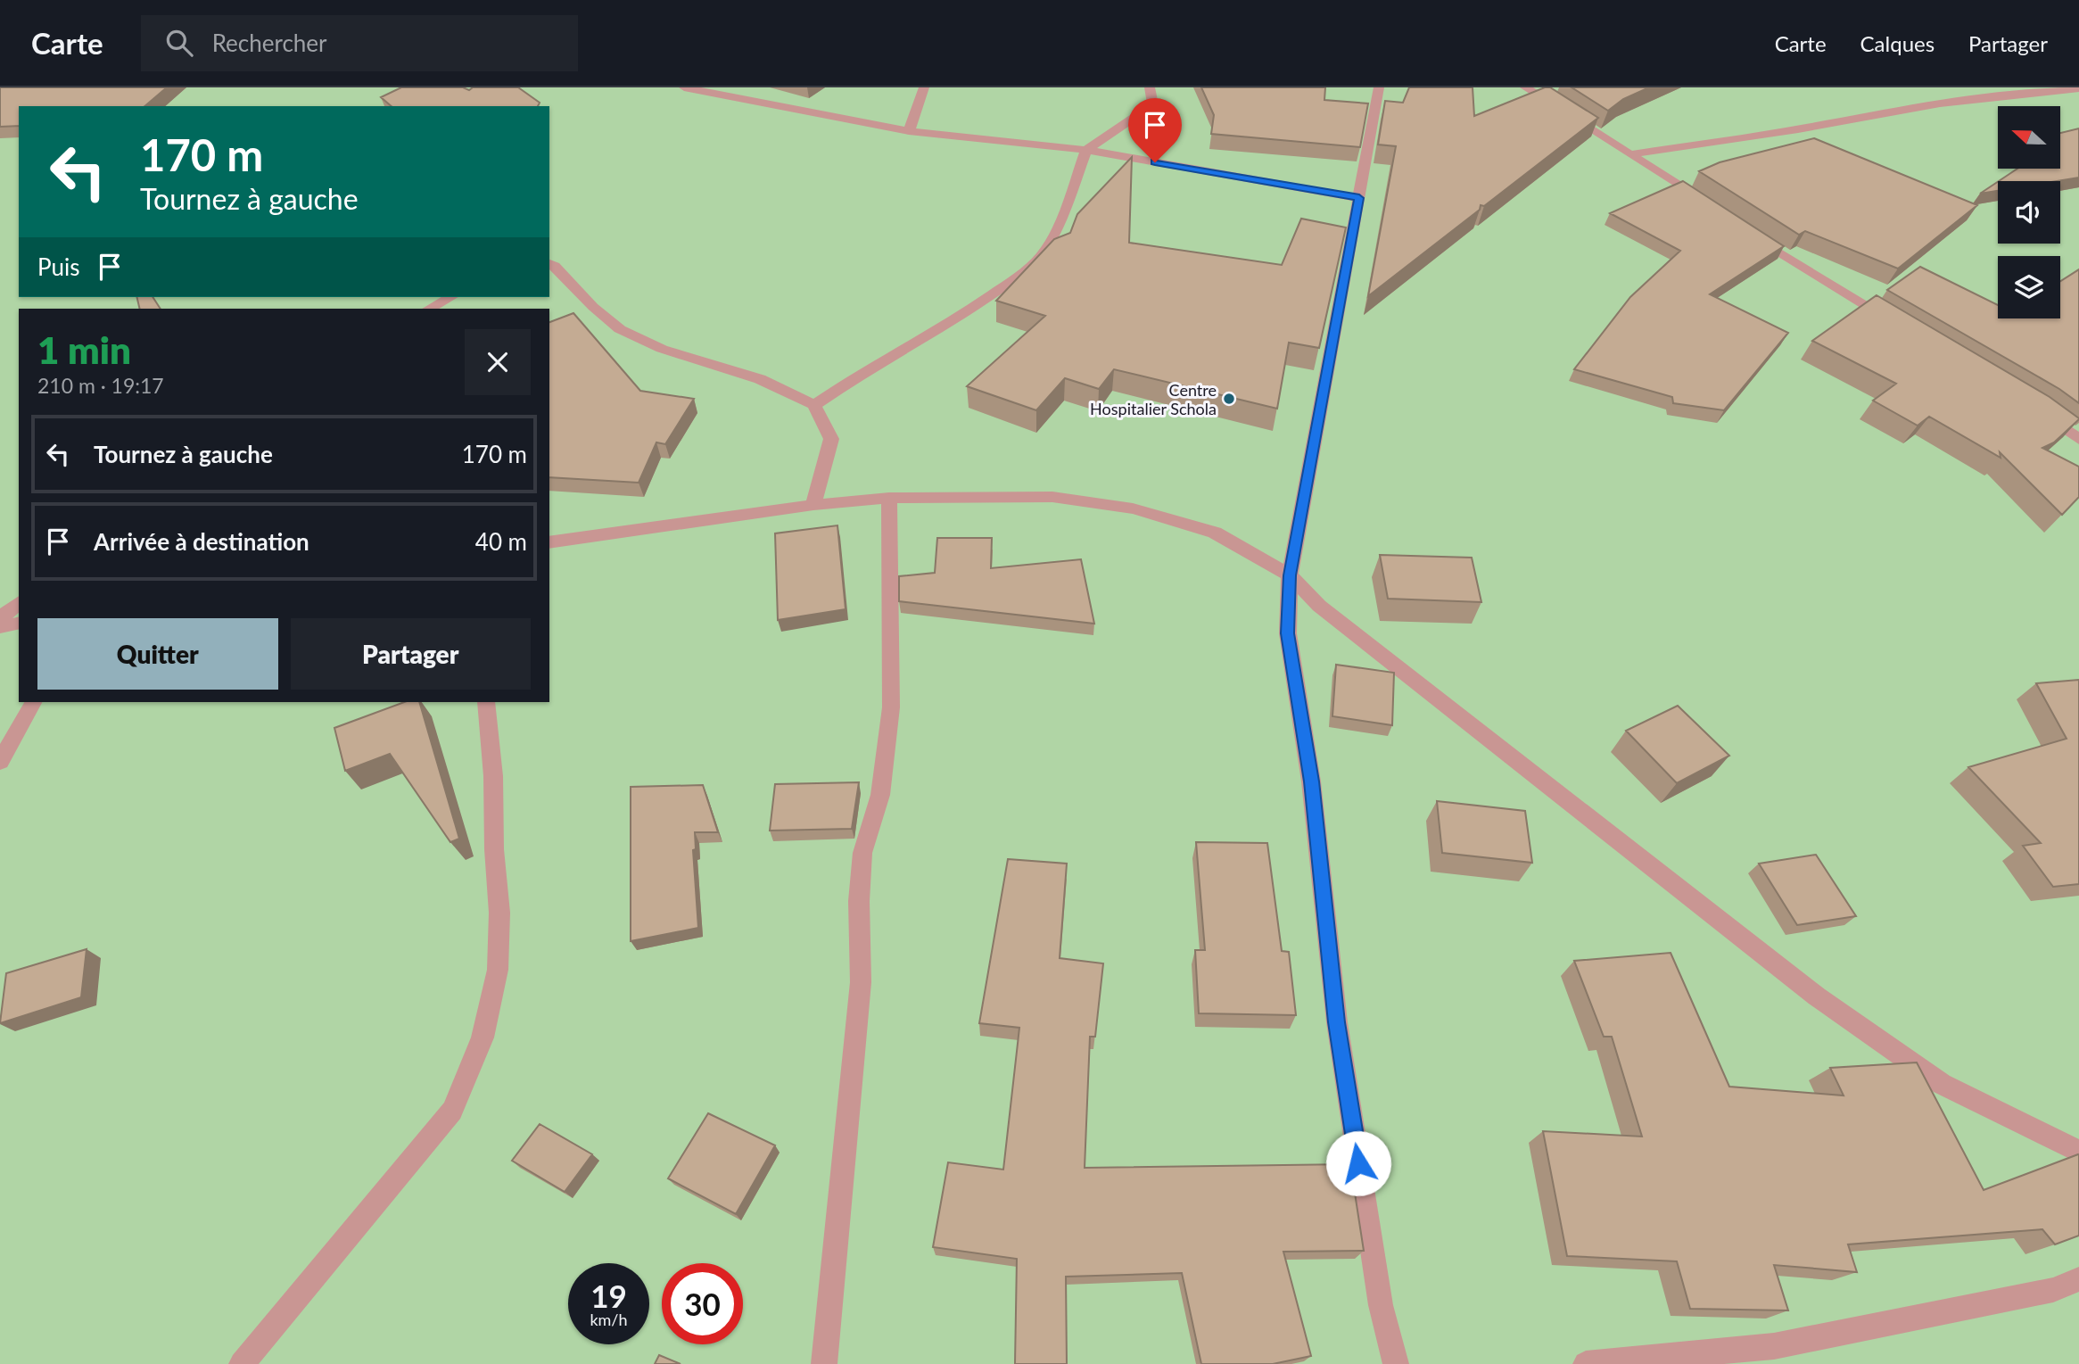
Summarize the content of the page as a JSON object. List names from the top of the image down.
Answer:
{
  "places": ["Centre Hospitalier Schola"],
  "north": "left",
  "page": {
    "header": "Carte",
    "search": "Rechercher",
    "nav": ["Carte", "Calques", "Partager"],
    "turn": ["170 m", "Tournez à gauche"],
    "then": "Puis",
    "heading": ["1 min", "210 m · 19:17"],
    "list": [
      {
        "name": "Tournez à gauche",
        "value": "170 m"
      },
      {
        "name": "Arrivée à destination",
        "value": "40 m"
      }
    ],
    "buttons": ["Quitter", "Partager"],
    "speed": "19 km/h",
    "limit": "30"
  }
}
